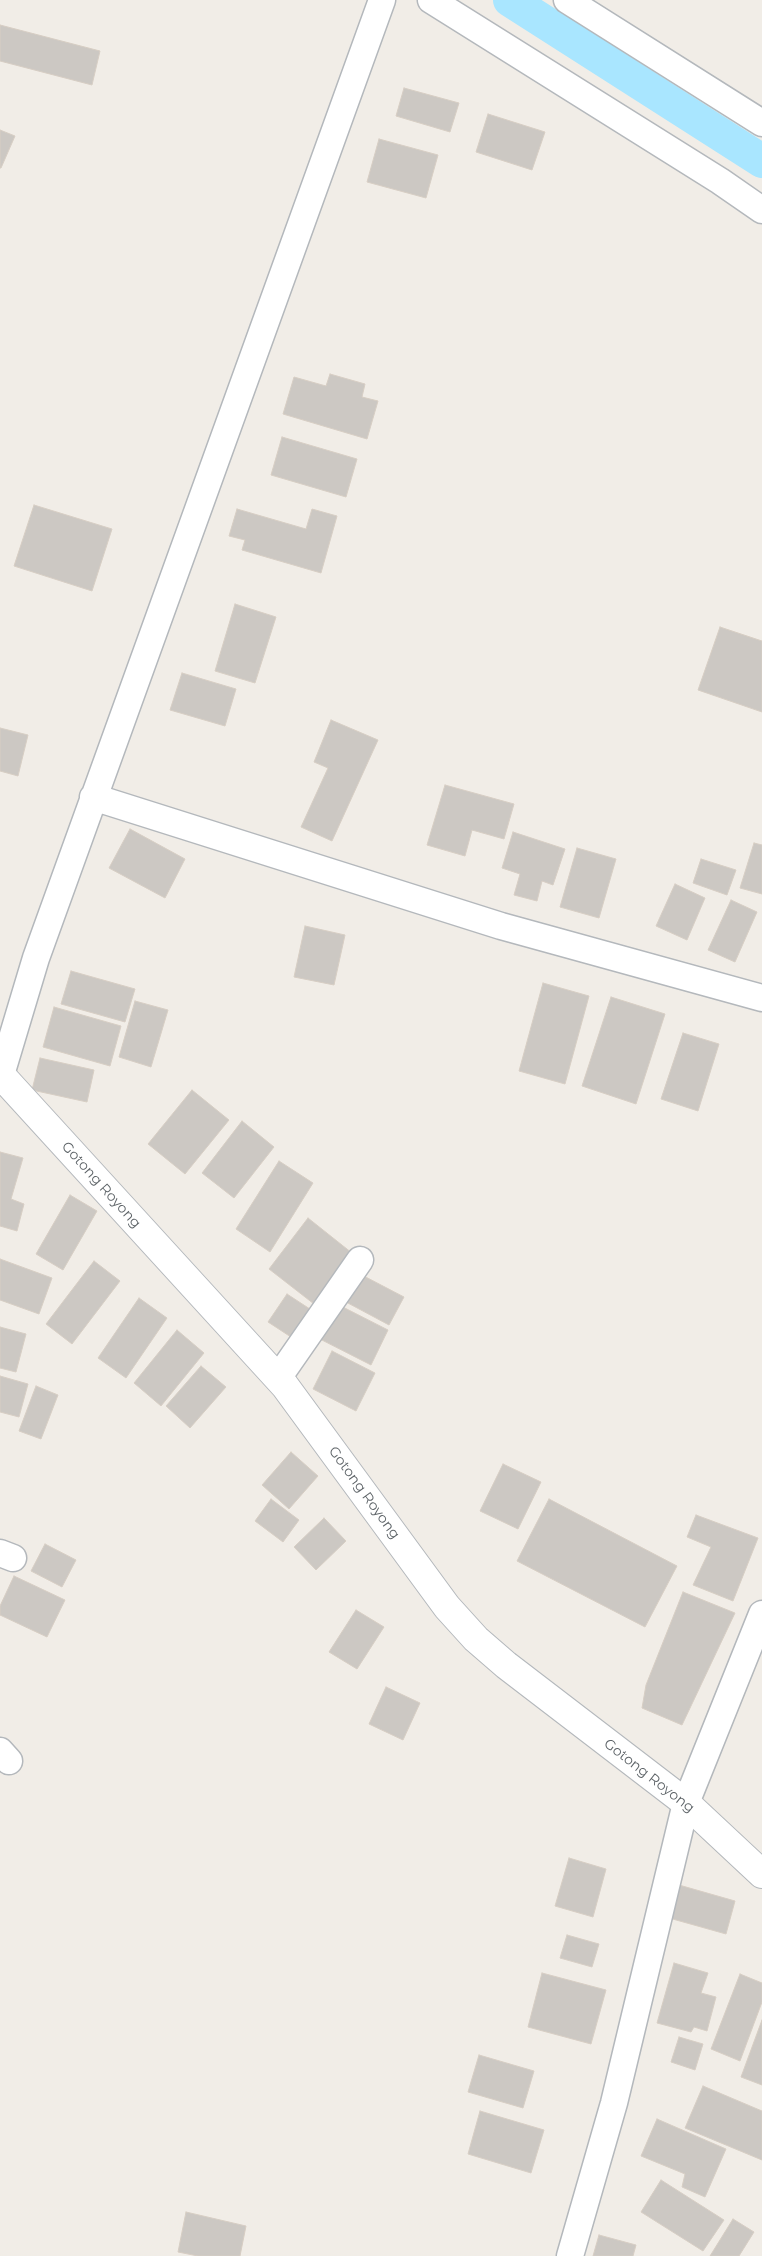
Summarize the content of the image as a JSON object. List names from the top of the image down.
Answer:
{
  "streets": {
    "street": ["Gotong Royong"]
  }
}
